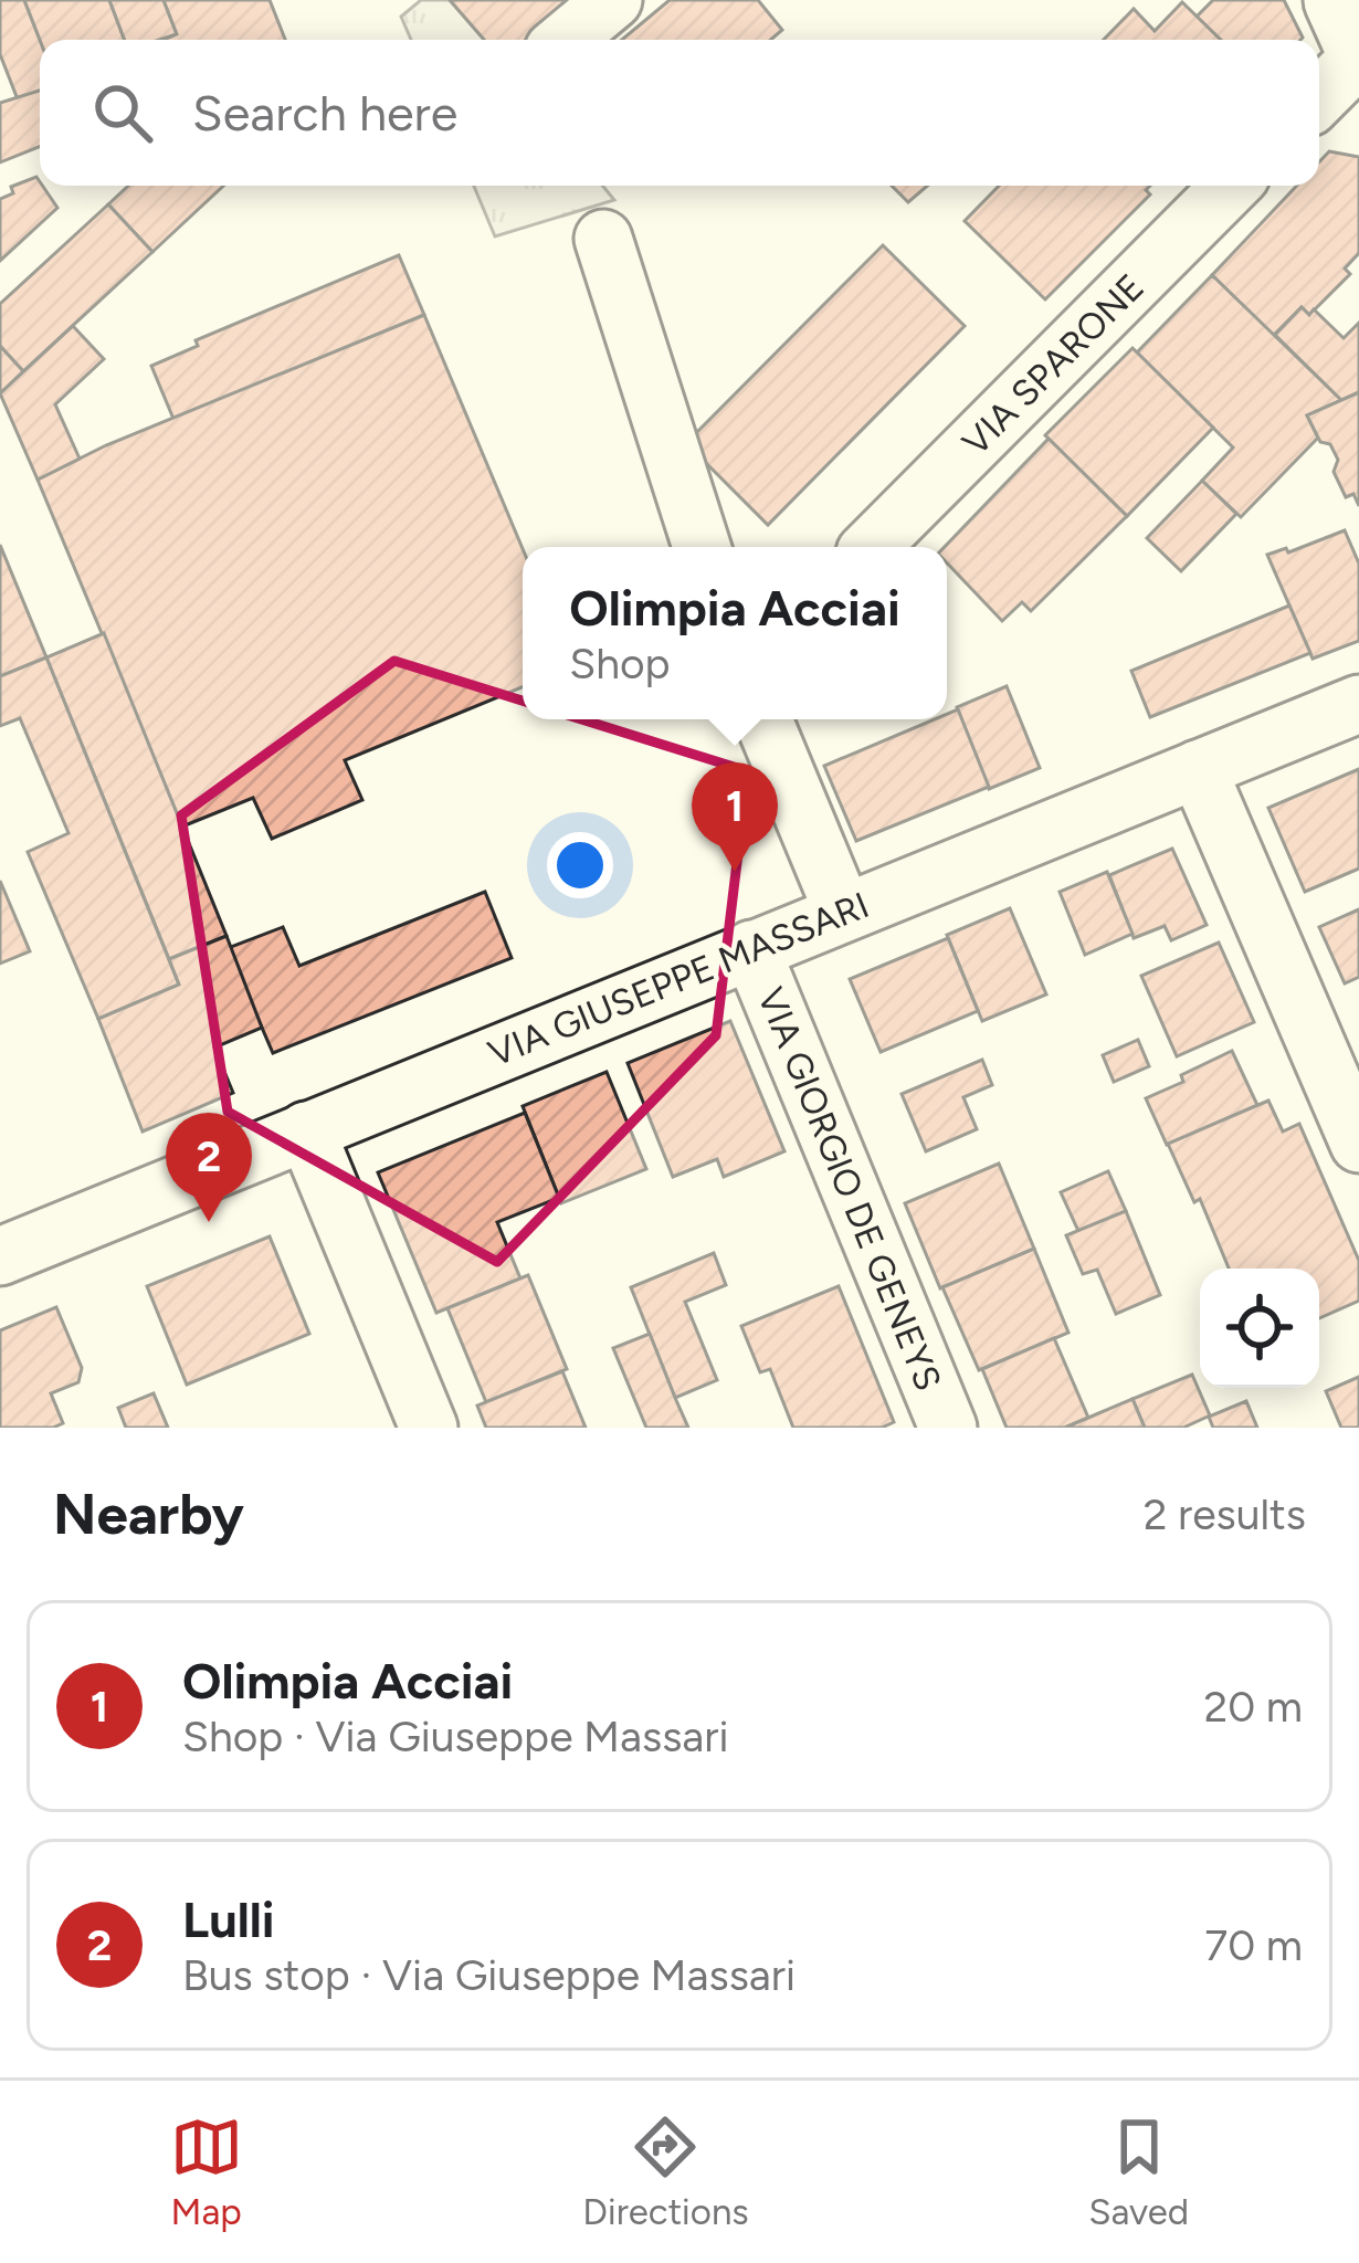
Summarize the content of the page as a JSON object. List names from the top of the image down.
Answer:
{
  "streets": {
    "street": ["VIA SPARONE", "VIA GIUSEPPE MASSARI", "VIA GIORGIO DE GENEYS"]
  },
  "crossings": [
    ["VIA GIUSEPPE MASSARI", "VIA GIORGIO DE GENEYS"]
  ],
  "page": {
    "search": "Search here",
    "popup": ["Olimpia Acciai", "Shop"],
    "pins": ["1", "2"],
    "heading": ["Nearby", "2 results"],
    "list": [
      {
        "mark": "1",
        "name": "Olimpia Acciai",
        "note": "Shop · Via Giuseppe Massari",
        "value": "20 m"
      },
      {
        "mark": "2",
        "name": "Lulli",
        "note": "Bus stop · Via Giuseppe Massari",
        "value": "70 m"
      }
    ],
    "nav": ["Map", "Directions", "Saved"]
  }
}
